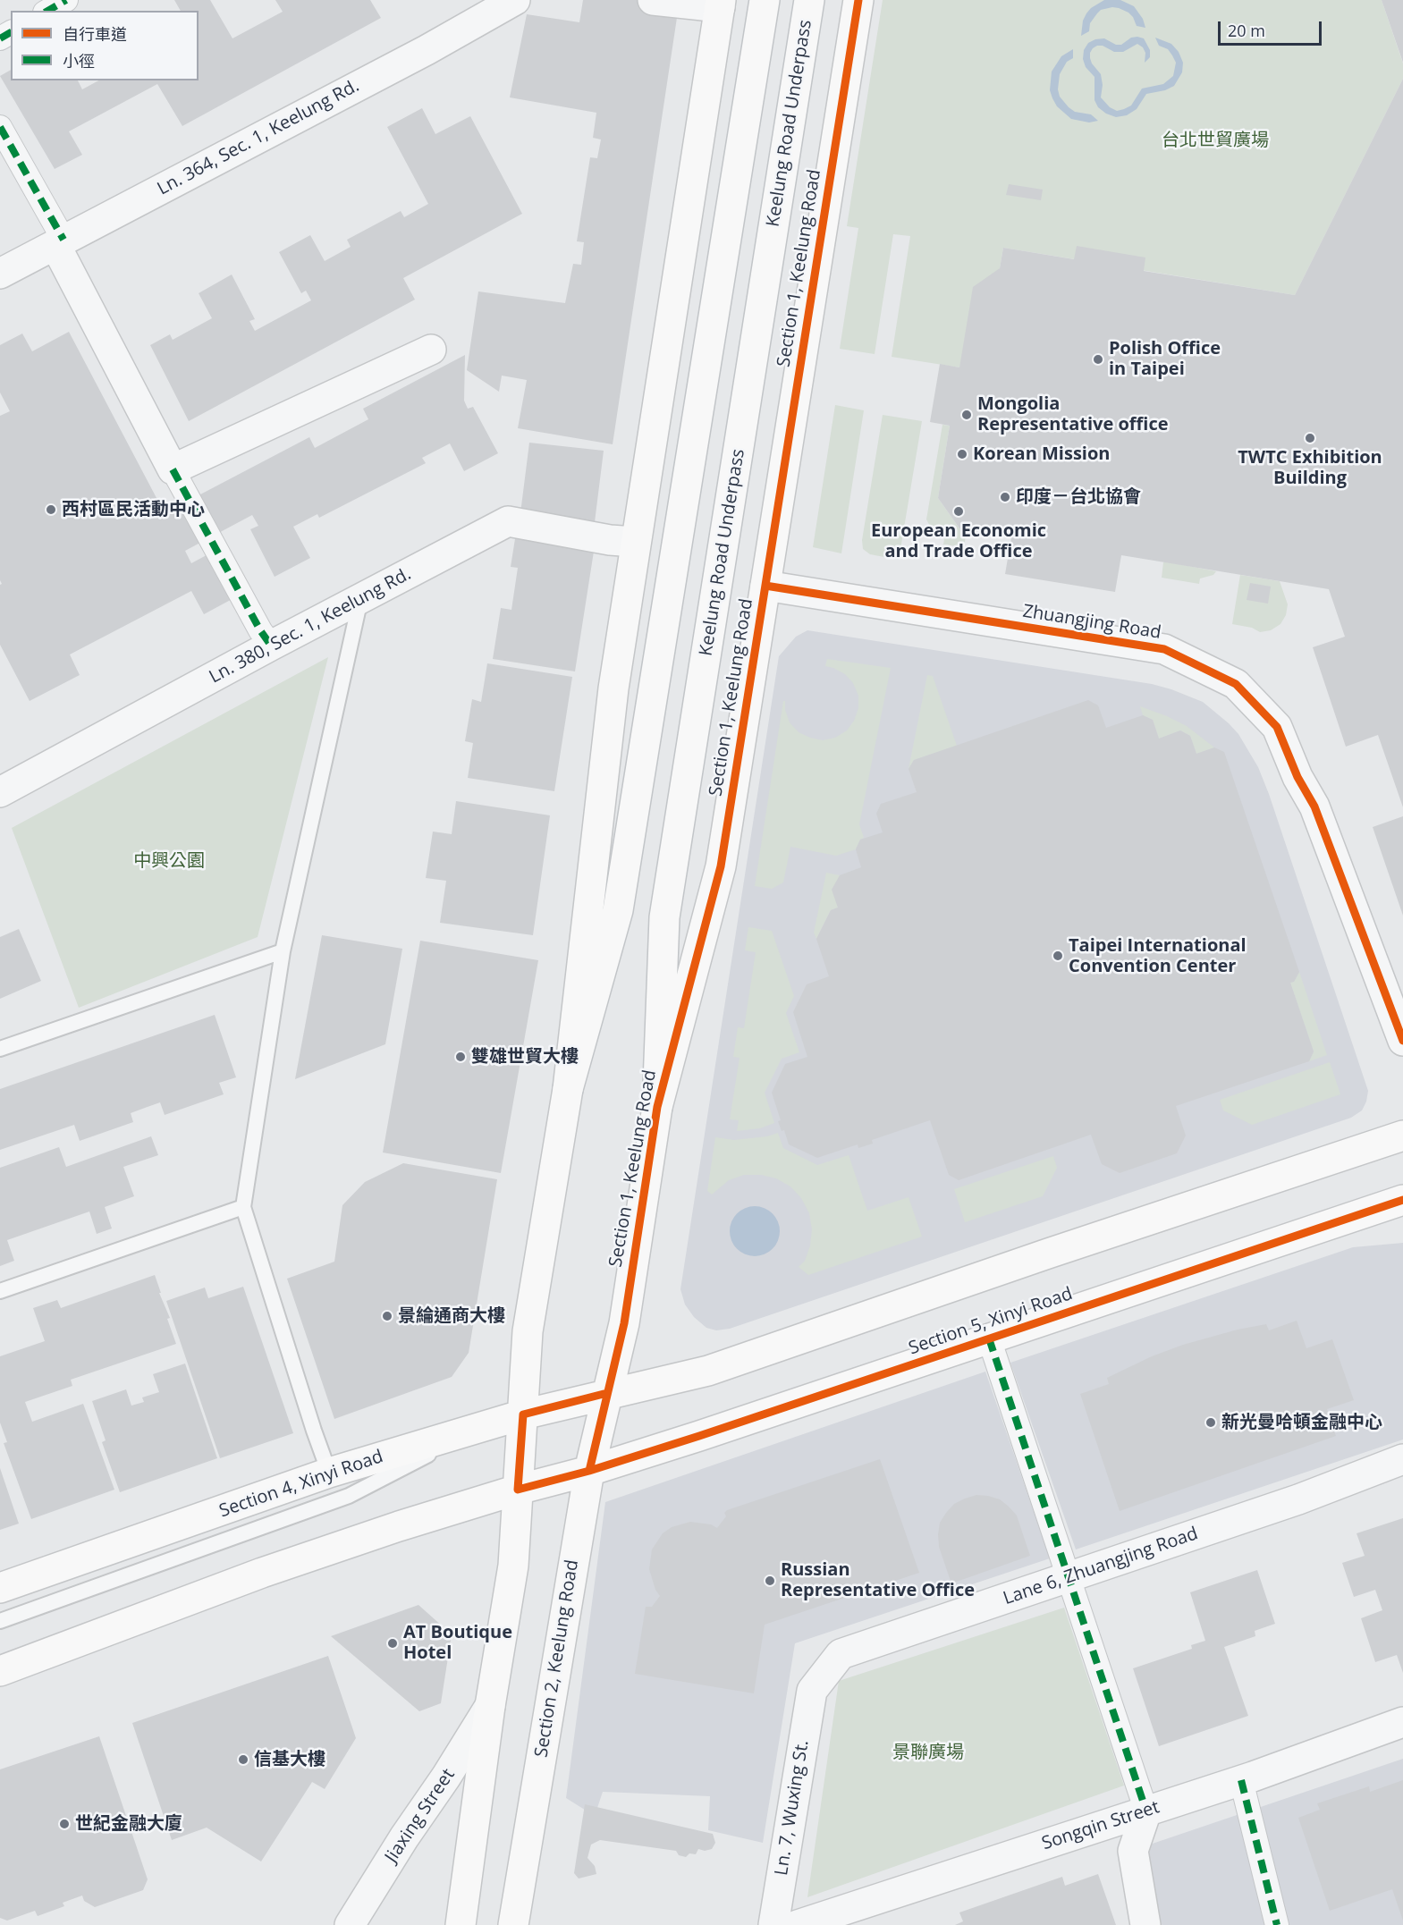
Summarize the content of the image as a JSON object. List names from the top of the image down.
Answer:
{
  "streets": {
    "main road": [
      "Keelung Road Underpass",
      "Section 1, Keelung Road",
      "Section 5, Xinyi Road",
      "Section 4, Xinyi Road",
      "Section 2, Keelung Road"
    ],
    "street": [
      "Ln. 364, Sec. 1, Keelung Rd.",
      "Zhuangjing Road",
      "Ln. 380, Sec. 1, Keelung Rd.",
      "Lane 6, Zhuangjing Road",
      "Ln. 7, Wuxing St.",
      "Jiaxing Street",
      "Songqin Street"
    ]
  },
  "crossings": [
    ["Keelung Road Underpass", "Section 1, Keelung Road"],
    ["Section 1, Keelung Road", "Zhuangjing Road"],
    ["Section 1, Keelung Road", "Section 4, Xinyi Road"],
    ["Section 1, Keelung Road", "Section 2, Keelung Road"],
    ["Section 5, Xinyi Road", "Section 2, Keelung Road"],
    ["Section 4, Xinyi Road", "Section 2, Keelung Road"],
    ["Lane 6, Zhuangjing Road", "Ln. 7, Wuxing St."]
  ],
  "parks": ["台北世貿廣場", "中興公園", "景聯廣場"],
  "places": [
    "Polish Office in Taipei",
    "Mongolia Representative office",
    "TWTC Exhibition Building",
    "Korean Mission",
    "印度－台北協會",
    "西村區民活動中心",
    "European Economic and Trade Office",
    "Taipei International Convention Center",
    "雙雄世貿大樓",
    "景綸通商大樓",
    "新光曼哈頓金融中心",
    "Russian Representative Office",
    "AT Boutique Hotel",
    "信基大樓",
    "世紀金融大廈"
  ],
  "legend": ["自行車道", "小徑"],
  "scale_bar": "20 m"
}
